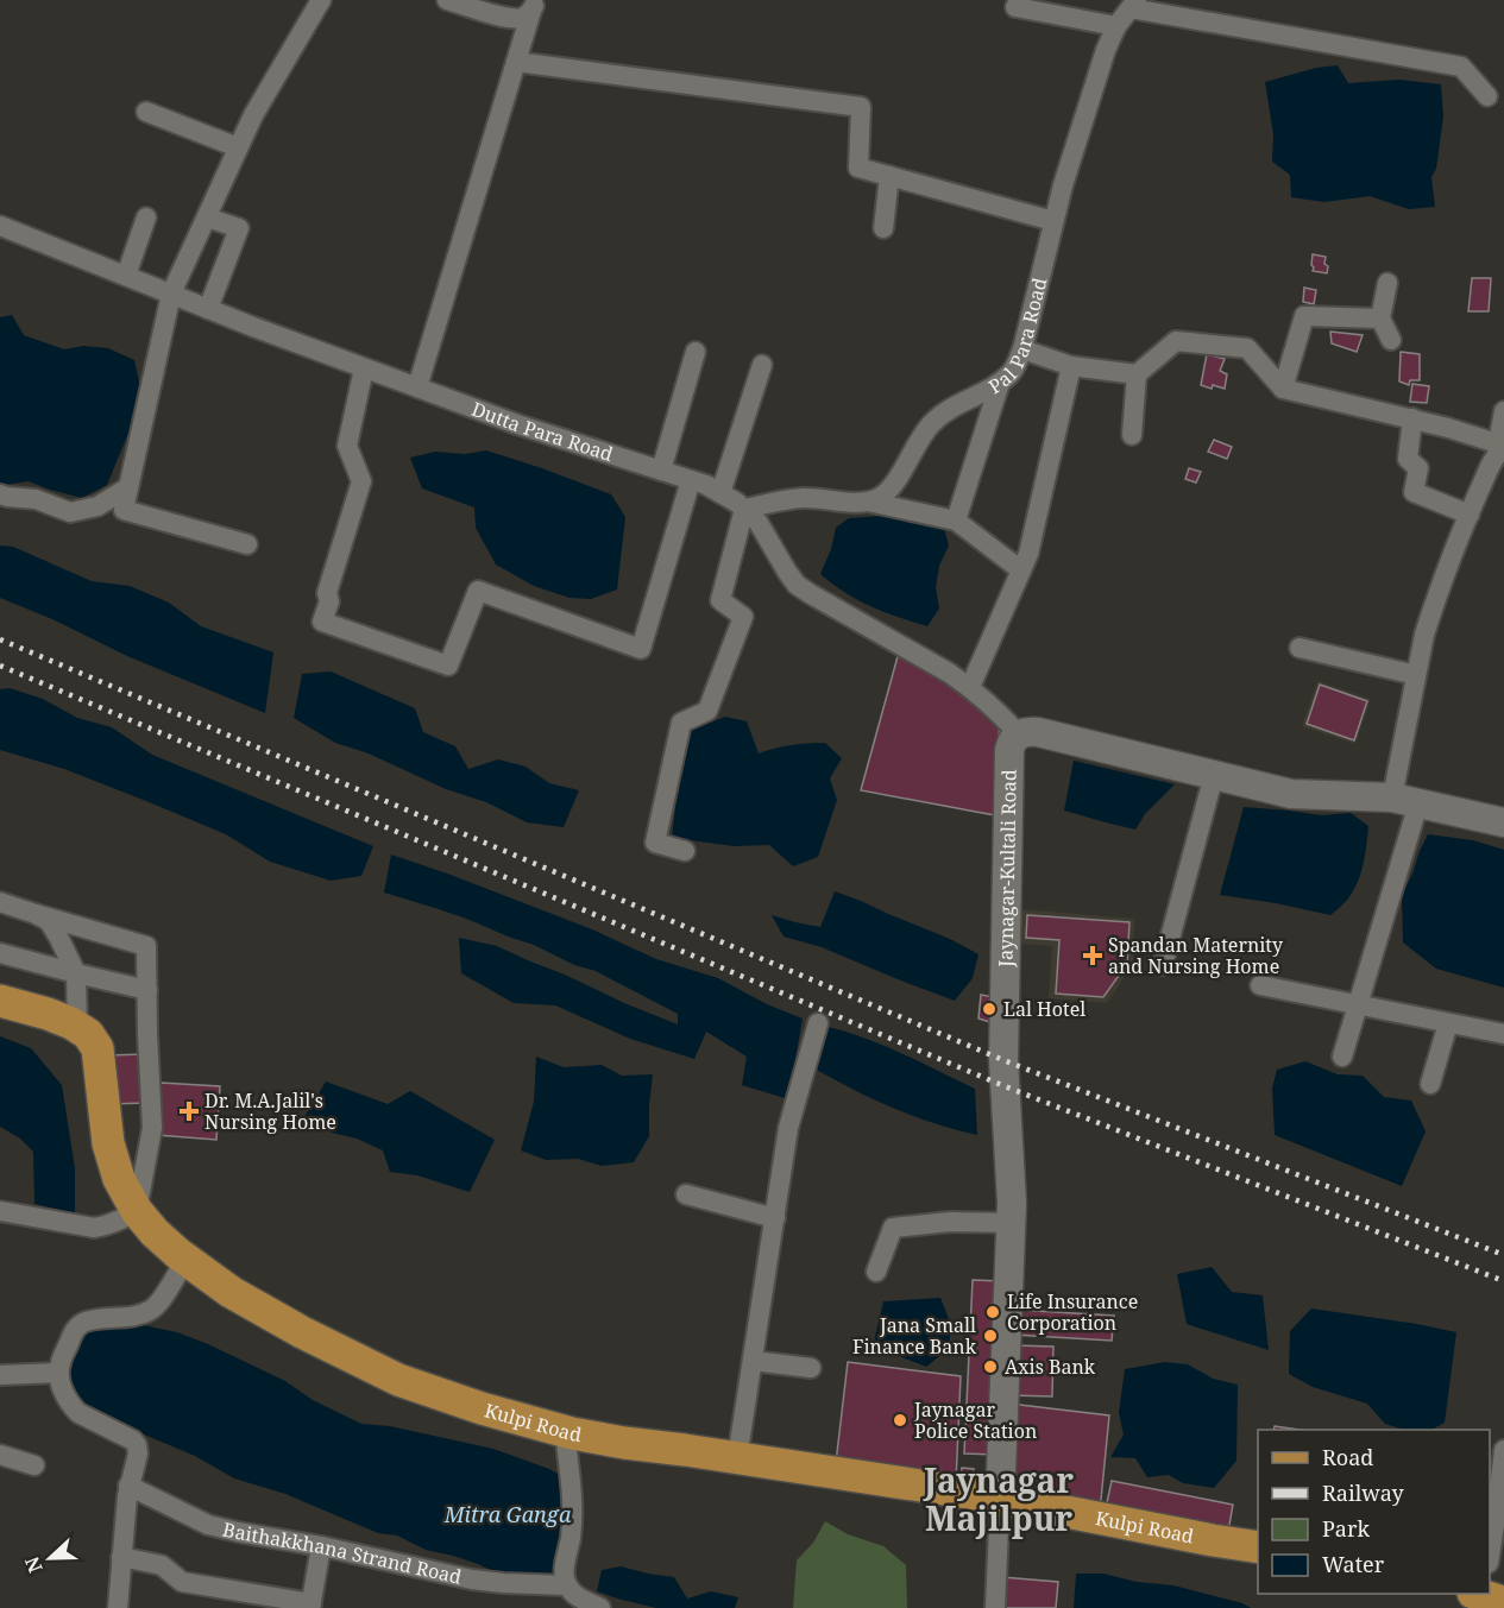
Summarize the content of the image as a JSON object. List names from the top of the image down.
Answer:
{
  "streets": {
    "main road": ["Jaynagar-Kultali Road", "Kulpi Road"],
    "street": ["Pal Para Road", "Dutta Para Road", "Baithakkhana Strand Road"]
  },
  "crossings": [
    ["Dutta Para Road", "Jaynagar-Kultali Road"],
    ["Jaynagar-Kultali Road", "Kulpi Road"]
  ],
  "districts": ["Jaynagar Majilpur"],
  "water": ["Mitra Ganga"],
  "places": {
    "health": ["Spandan Maternity and Nursing Home", "Dr. M.A.Jalil's Nursing Home"],
    "other": [
      "Lal Hotel",
      "Life Insurance Corporation",
      "Jana Small Finance Bank",
      "Axis Bank",
      "Jaynagar Police Station"
    ]
  },
  "legend": [
    "Road",
    "Railway",
    "Park",
    "Water"
  ],
  "north": "left"
}
